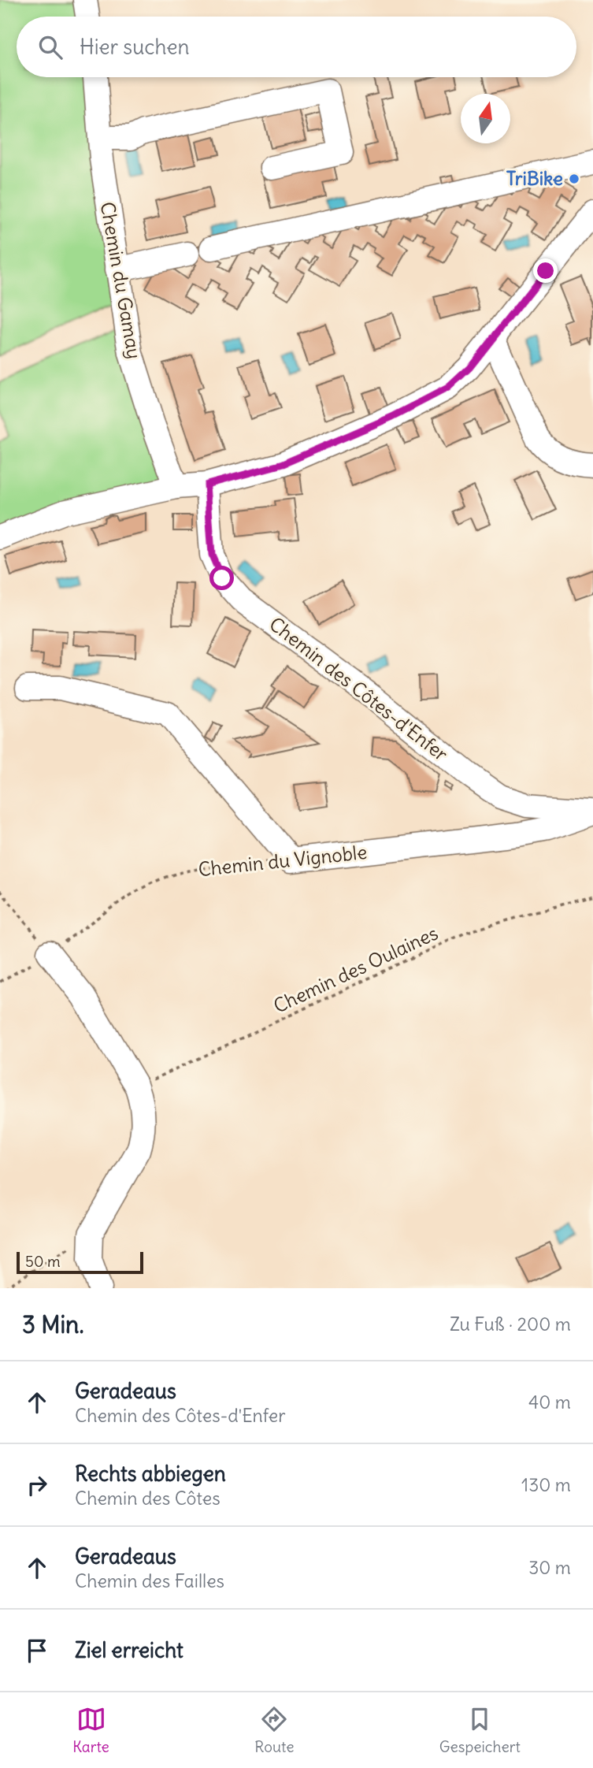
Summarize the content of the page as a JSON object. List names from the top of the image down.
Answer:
{
  "streets": {
    "street": ["Chemin du Gamay", "Chemin des Côtes-d'Enfer", "Chemin du Vignoble"],
    "path": ["Chemin des Oulaines"]
  },
  "crossings": [
    ["Chemin des Côtes-d'Enfer", "Chemin du Vignoble"]
  ],
  "places": ["TriBike"],
  "scale_bar": "50 m",
  "north": "top",
  "page": {
    "search": "Hier suchen",
    "scale": "50 m",
    "heading": ["3 Min.", "Zu Fuß · 200 m"],
    "list": [
      ["Geradeaus", "Chemin des Côtes-d'Enfer", "40 m"],
      ["Rechts abbiegen", "Chemin des Côtes", "130 m"],
      ["Geradeaus", "Chemin des Failles", "30 m"],
      "Ziel erreicht"
    ],
    "nav": ["Karte", "Route", "Gespeichert"]
  }
}
